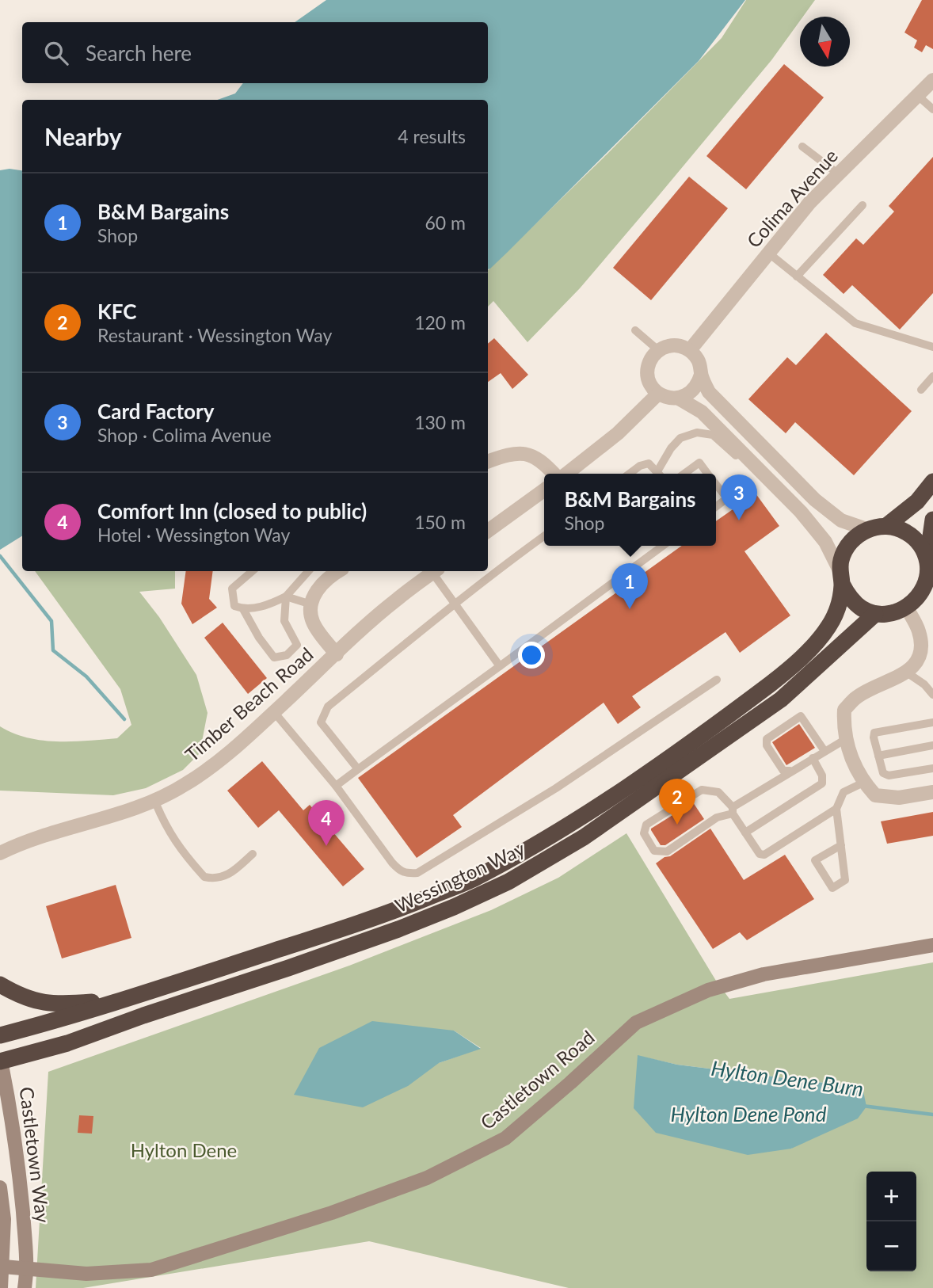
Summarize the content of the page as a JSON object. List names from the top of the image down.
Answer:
{
  "streets": {
    "highway": ["Wessington Way"],
    "street": [
      "Colima Avenue",
      "Timber Beach Road",
      "Castletown Road",
      "Castletown Way"
    ]
  },
  "crossings": [
    ["Wessington Way", "Castletown Way"],
    ["Castletown Road", "Castletown Way"]
  ],
  "water": ["Hylton Dene Burn", "Hylton Dene Pond"],
  "parks": ["Hylton Dene"],
  "north": "bottom",
  "page": {
    "search": "Search here",
    "heading": ["Nearby", "4 results"],
    "list": [
      {
        "mark": "1",
        "name": "B&M Bargains",
        "note": "Shop",
        "value": "60 m"
      },
      {
        "mark": "2",
        "name": "KFC",
        "note": "Restaurant · Wessington Way",
        "value": "120 m"
      },
      {
        "mark": "3",
        "name": "Card Factory",
        "note": "Shop · Colima Avenue",
        "value": "130 m"
      },
      {
        "mark": "4",
        "name": "Comfort Inn (closed to public)",
        "note": "Hotel · Wessington Way",
        "value": "150 m"
      }
    ],
    "popup": ["B&M Bargains", "Shop"],
    "pins": [
      "3",
      "1",
      "2",
      "4"
    ],
    "map_buttons": ["+", "−"]
  }
}
